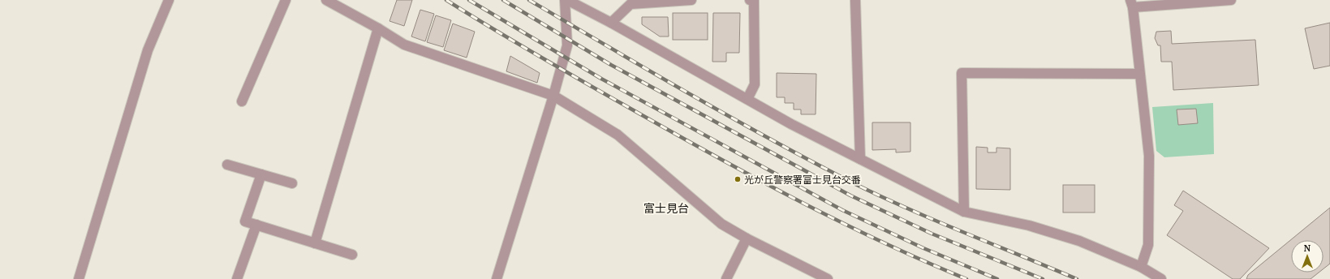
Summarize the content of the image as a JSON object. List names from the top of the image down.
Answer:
{
  "districts": ["富士見台"],
  "places": ["光が丘警察署富士見台交番"],
  "north": "top"
}
